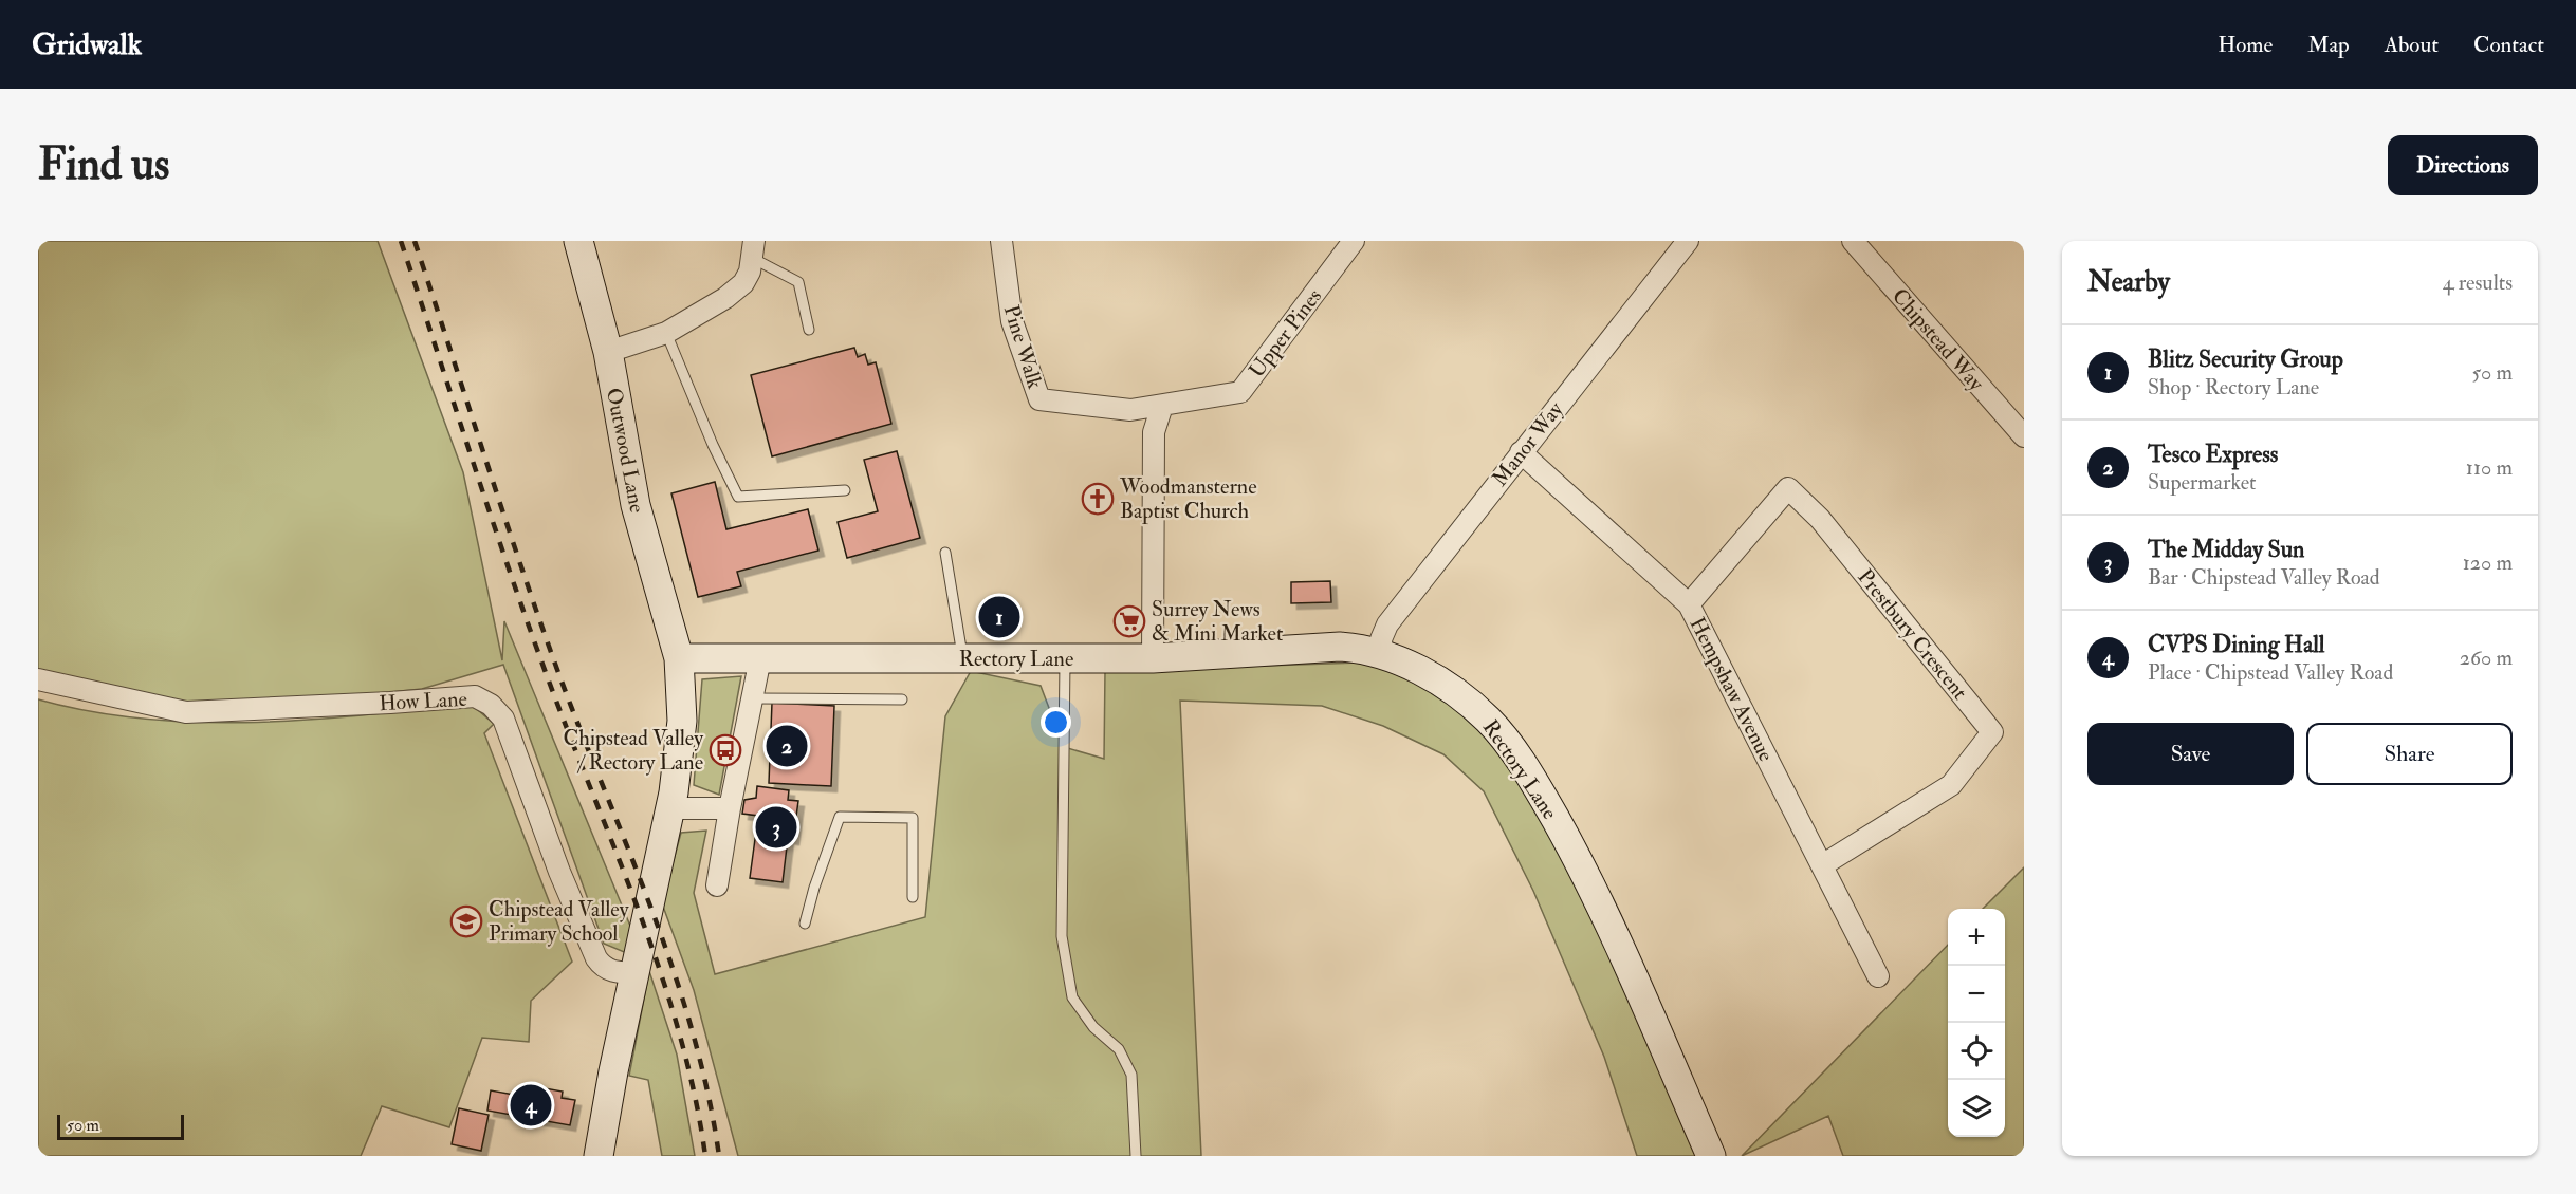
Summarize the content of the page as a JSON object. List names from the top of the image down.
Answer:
{
  "streets": {
    "main road": ["Outwood Lane", "Rectory Lane"],
    "street": [
      "Upper Pines",
      "Chipstead Way",
      "Pine Walk",
      "Manor Way",
      "Prestbury Crescent",
      "Hempshaw Avenue",
      "How Lane"
    ]
  },
  "crossings": [
    ["Upper Pines", "Pine Walk"],
    ["Manor Way", "Rectory Lane"],
    ["Manor Way", "Hempshaw Avenue"],
    ["Outwood Lane", "Rectory Lane"],
    ["Outwood Lane", "How Lane"],
    ["Prestbury Crescent", "Hempshaw Avenue"]
  ],
  "places": {
    "church": ["Woodmansterne Baptist Church"],
    "supermarket": ["Surrey News & Mini Market"],
    "bus stop": ["Chipstead Valley / Rectory Lane"],
    "school or university": ["Chipstead Valley Primary School"]
  },
  "scale_bar": "50 m",
  "page": {
    "header": "Gridwalk",
    "nav": [
      "Home",
      "Map",
      "About",
      "Contact"
    ],
    "buttons": [
      "Directions",
      ["Save", "Share"]
    ],
    "title": "Find us",
    "heading": ["Nearby", "4 results"],
    "list": [
      {
        "mark": "1",
        "name": "Blitz Security Group",
        "note": "Shop · Rectory Lane",
        "value": "50 m"
      },
      {
        "mark": "2",
        "name": "Tesco Express",
        "note": "Supermarket",
        "value": "110 m"
      },
      {
        "mark": "3",
        "name": "The Midday Sun",
        "note": "Bar · Chipstead Valley Road",
        "value": "120 m"
      },
      {
        "mark": "4",
        "name": "CVPS Dining Hall",
        "note": "Place · Chipstead Valley Road",
        "value": "260 m"
      }
    ],
    "pins": [
      "1",
      "2",
      "3",
      "4"
    ],
    "map_buttons": ["+", "−"],
    "scale": "50 m"
  }
}
